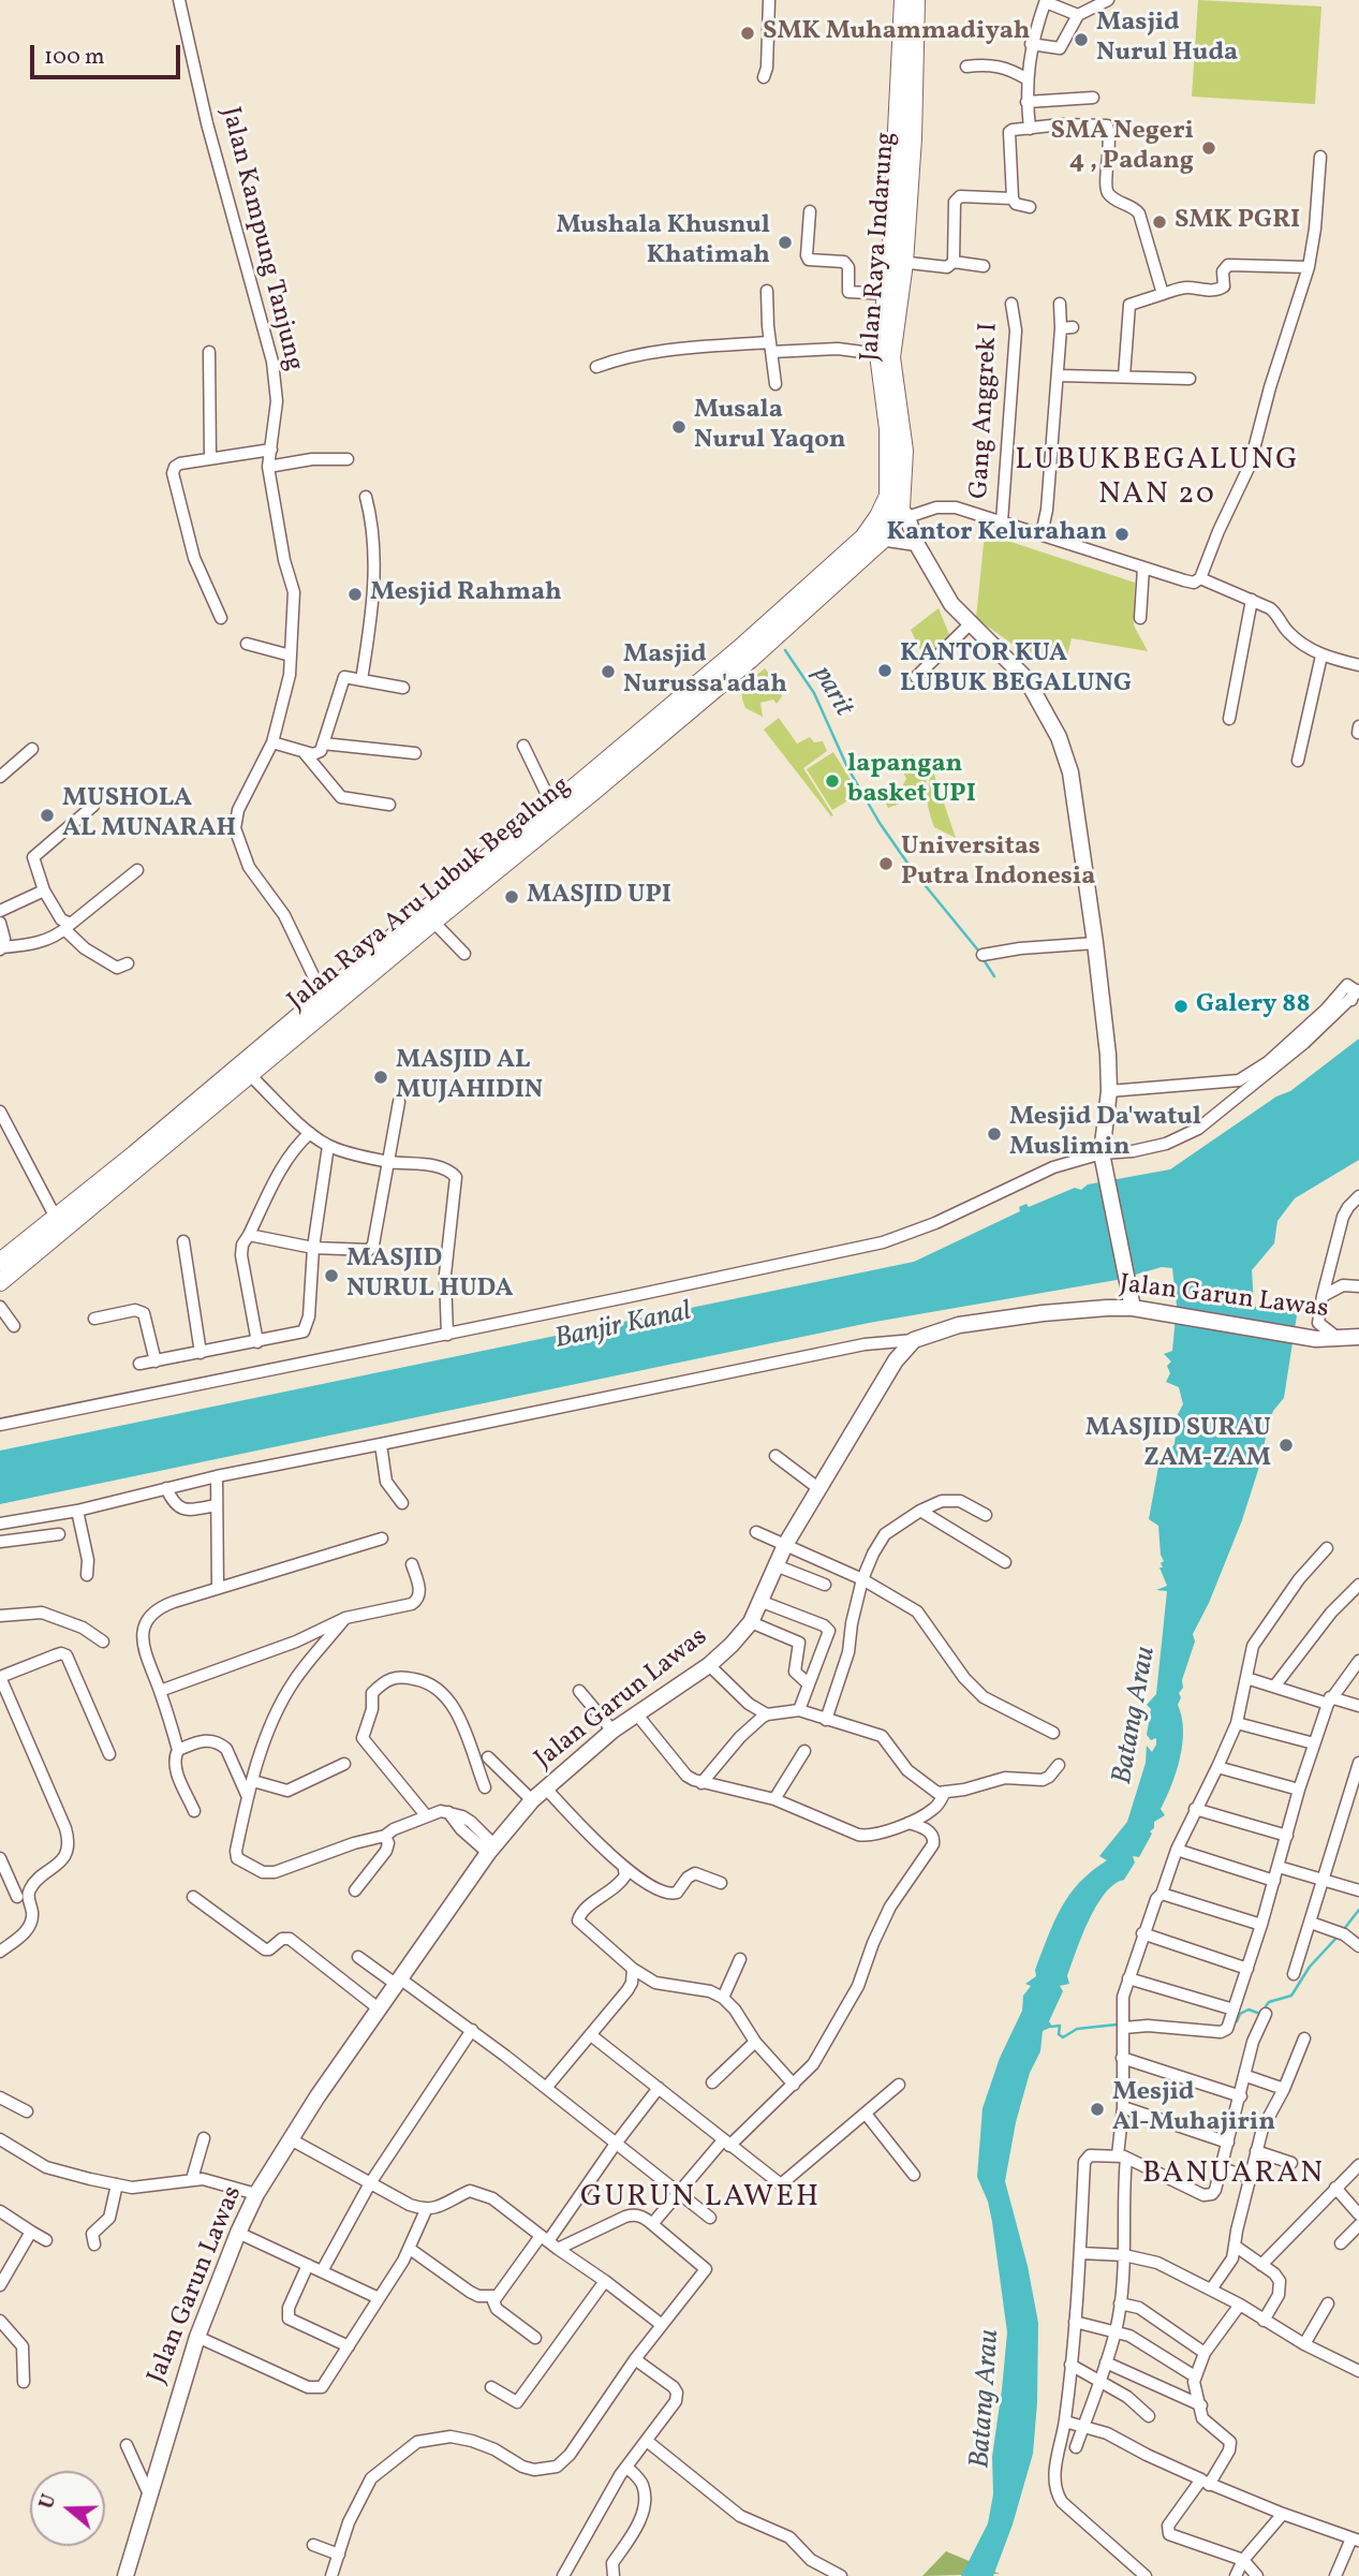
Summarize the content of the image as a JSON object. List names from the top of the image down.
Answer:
{
  "streets": {
    "main road": ["Jalan Raya Indarung", "Jalan Raya Aru Lubuk Begalung", "Jalan Garun Lawas"],
    "street": ["Jalan Kampung Tanjung", "Gang Anggrek I"]
  },
  "crossings": [
    ["Jalan Kampung Tanjung", "Jalan Raya Aru Lubuk Begalung"],
    ["Jalan Raya Indarung", "Jalan Raya Aru Lubuk Begalung"]
  ],
  "districts": ["LUBUKBEGALUNG NAN 20", "BANUARAN", "GURUN LAWEH"],
  "water": ["parit", "Banjir Kanal", "Batang Arau"],
  "places": [
    "SMK Muhammadiyah",
    "Masjid Nurul Huda",
    "SMA Negeri 4 , Padang",
    "SMK PGRI",
    "Mushala Khusnul Khatimah",
    "Musala Nurul Yaqon",
    "Kantor Kelurahan",
    "Mesjid Rahmah",
    "KANTOR KUA LUBUK BEGALUNG",
    "Masjid Nurussa'adah",
    "lapangan basket UPI",
    "MUSHOLA AL MUNARAH",
    "Universitas Putra Indonesia",
    "MASJID UPI",
    "Galery 88",
    "MASJID AL MUJAHIDIN",
    "Mesjid Da'watul Muslimin",
    "MASJID NURUL HUDA",
    "MASJID SURAU ZAM-ZAM",
    "Mesjid Al-Muhajirin"
  ],
  "scale_bar": "100 m",
  "north": "left"
}
